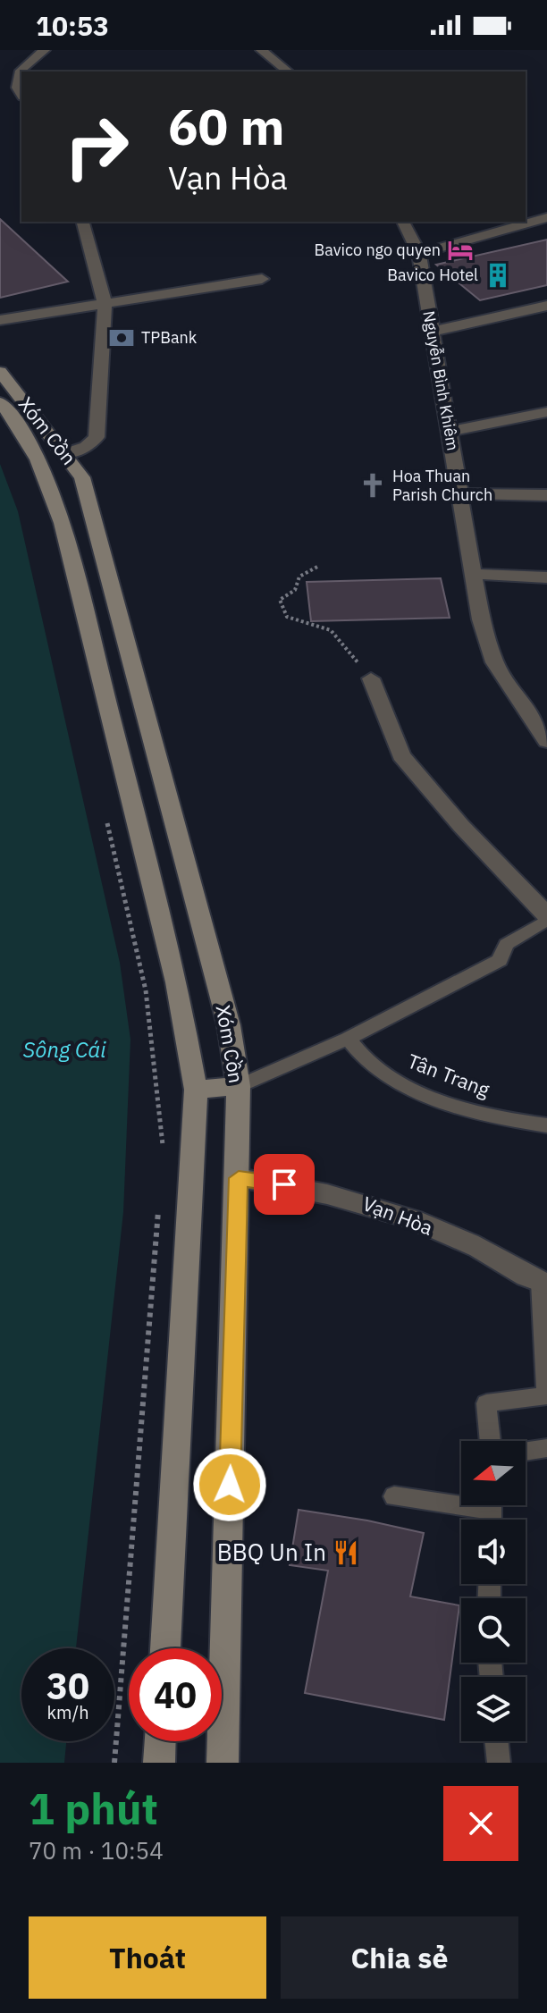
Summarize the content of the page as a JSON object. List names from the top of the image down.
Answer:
{
  "streets": {
    "street": ["Nguyễn Bình Khiêm", "Xóm Cồn", "Vạn Hòa"],
    "lane": ["Tân Trang"]
  },
  "crossings": [
    ["Xóm Cồn", "Vạn Hòa"]
  ],
  "water": ["Sông Cái"],
  "places": {
    "hotel": ["Bavico ngo quyen"],
    "building": ["Bavico Hotel"],
    "bank": ["TPBank"],
    "church": ["Hoa Thuan Parish Church"],
    "restaurant": ["BBQ Un In"]
  },
  "north": "left",
  "page": {
    "status": "10:53",
    "turn": ["60 m", "Vạn Hòa"],
    "speed": "30 km/h",
    "limit": "40",
    "heading": ["1 phút", "70 m · 10:54"],
    "buttons": ["Thoát", "Chia sẻ"]
  }
}
